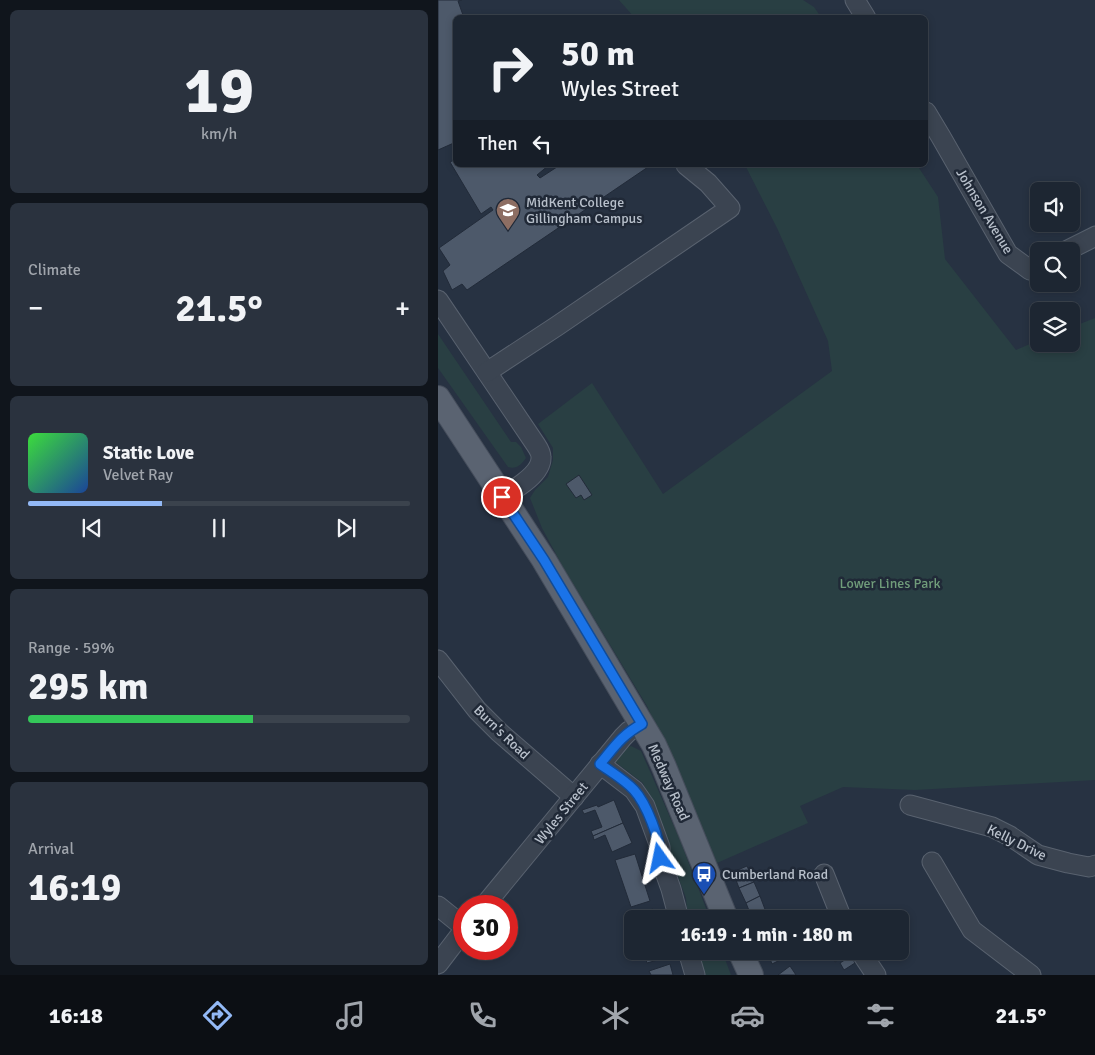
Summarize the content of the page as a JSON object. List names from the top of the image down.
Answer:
{
  "streets": {
    "main road": ["Medway Road"],
    "street": [
      "Johnson Avenue",
      "Burn's Road",
      "Wyles Street",
      "Kelly Drive"
    ]
  },
  "crossings": [
    ["Burn's Road", "Wyles Street"],
    ["Medway Road", "Wyles Street"]
  ],
  "parks": ["Lower Lines Park"],
  "places": {
    "school or university": ["MidKent College Gillingham Campus"],
    "bus stop": ["Cumberland Road"]
  },
  "page": {
    "tile": [
      ["19", "km/h"],
      "Climate",
      ["Range · 59%", "295 km"],
      ["Arrival", "16:19"]
    ],
    "turn": ["50 m", "Wyles Street"],
    "then": "Then",
    "heat": ["−", "21.5°", "+"],
    "song": ["Static Love", "Velvet Ray"],
    "limit": "30",
    "trip": "16:19 · 1 min · 180 m",
    "tabs": ["16:18", "21.5°"]
  }
}
